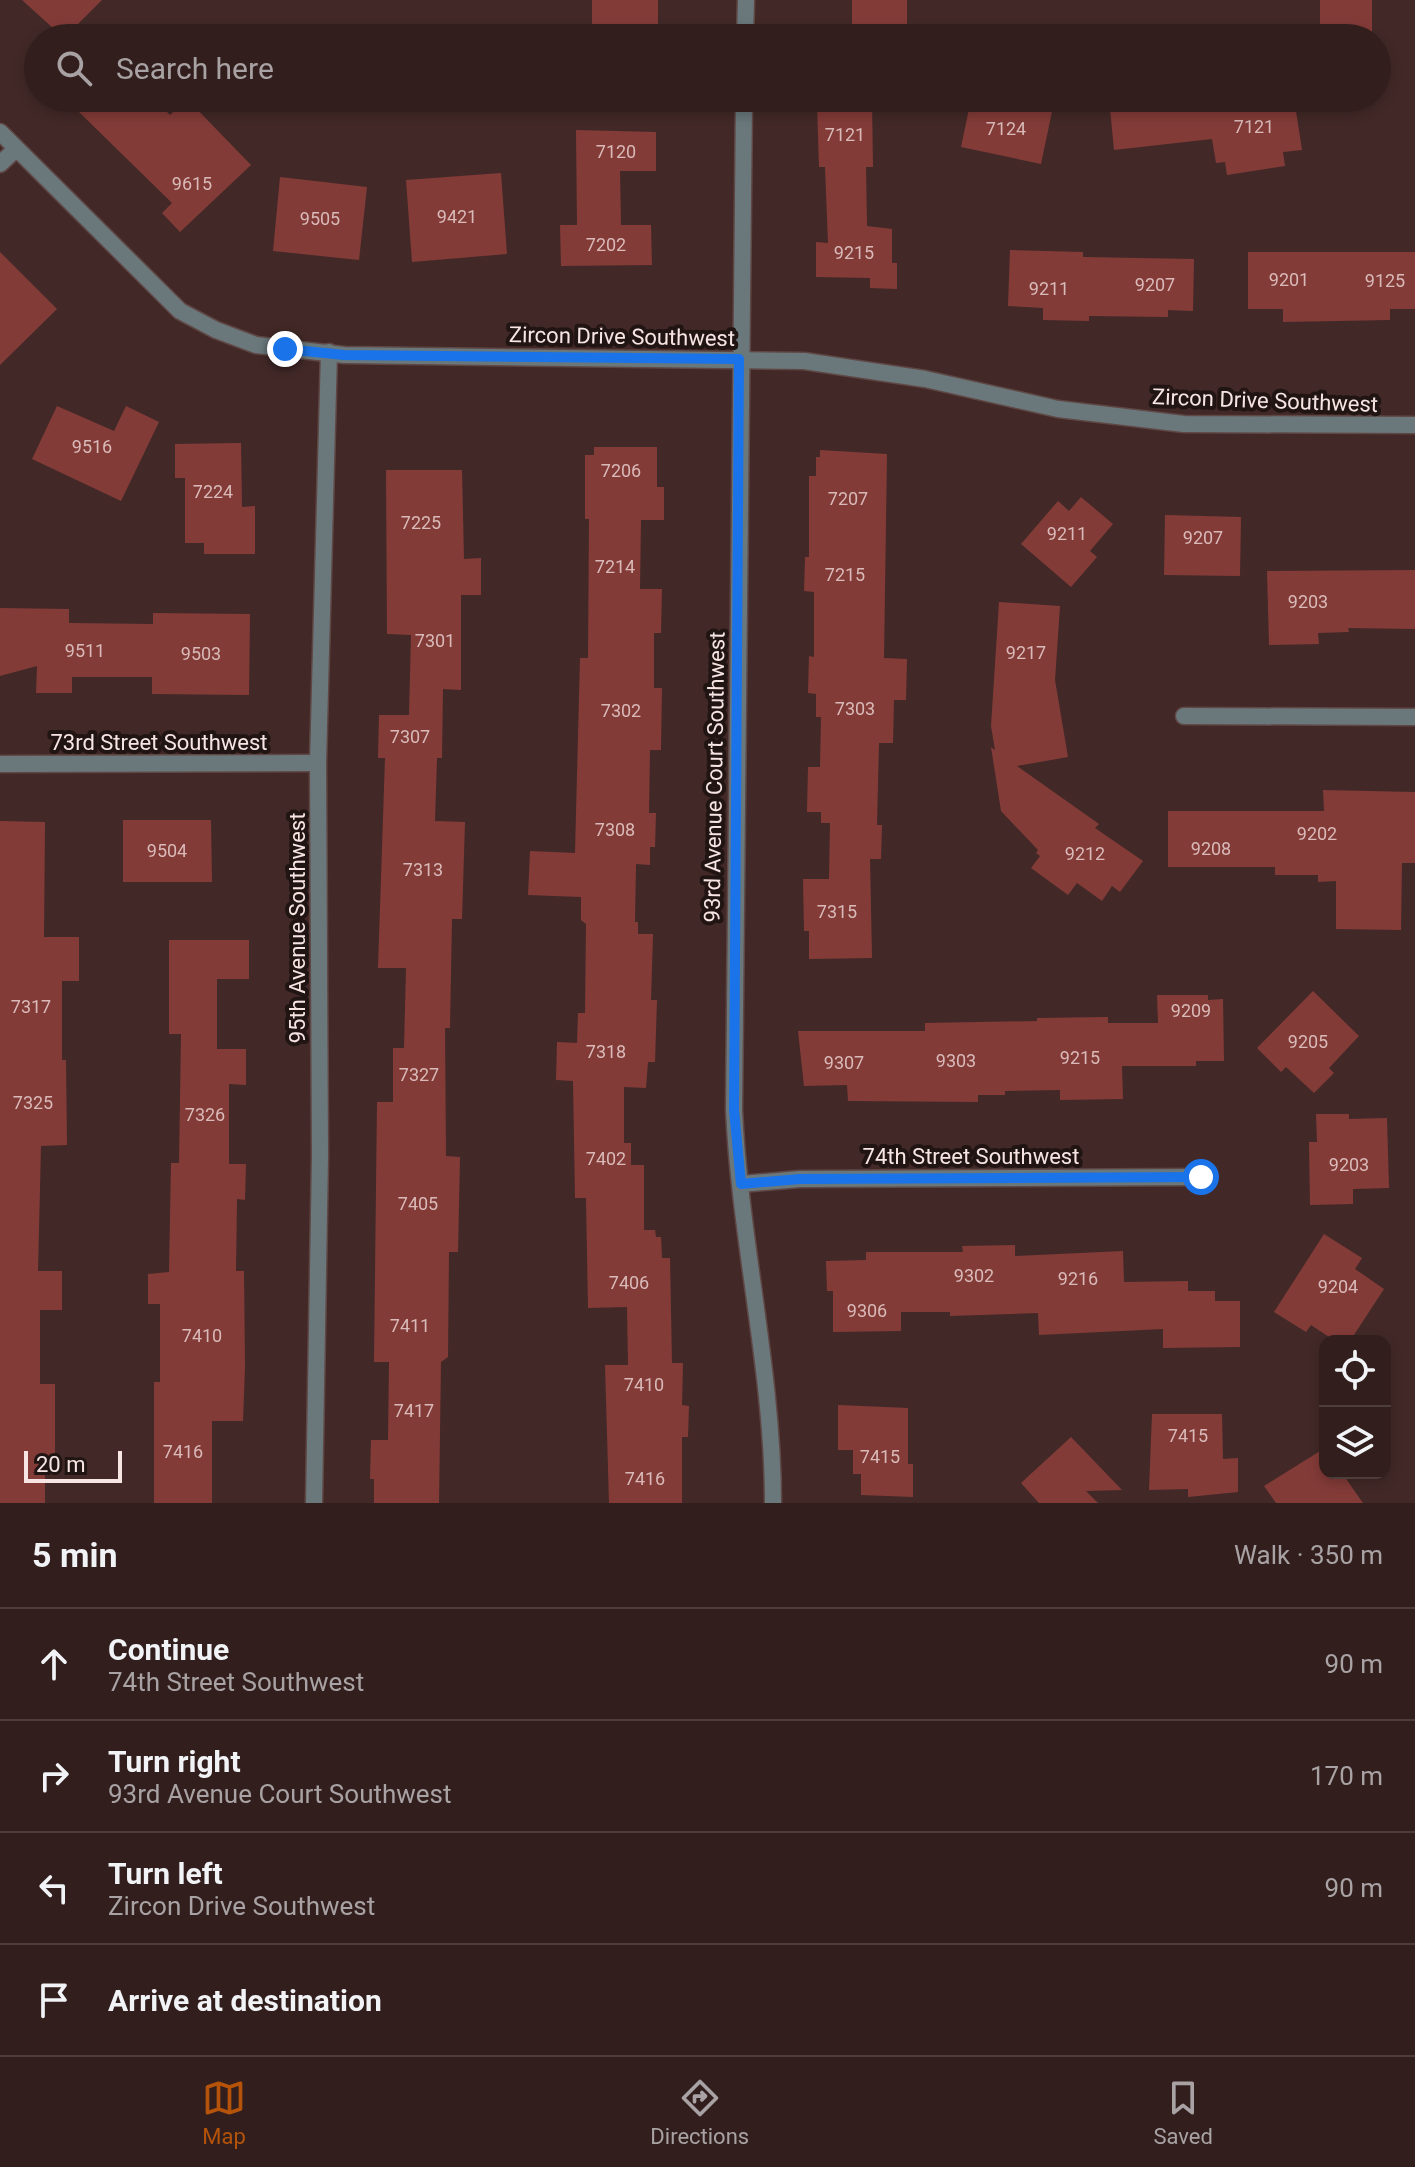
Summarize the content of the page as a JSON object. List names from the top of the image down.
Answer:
{
  "streets": {
    "street": [
      "Zircon Drive Southwest",
      "73rd Street Southwest",
      "93rd Avenue Court Southwest",
      "95th Avenue Southwest",
      "74th Street Southwest"
    ]
  },
  "crossings": [
    ["Zircon Drive Southwest", "93rd Avenue Court Southwest"],
    ["Zircon Drive Southwest", "95th Avenue Southwest"],
    ["73rd Street Southwest", "95th Avenue Southwest"],
    ["93rd Avenue Court Southwest", "74th Street Southwest"]
  ],
  "house_numbers": [
    "7121",
    "7124",
    "7121",
    "7120",
    "9615",
    "9421",
    "9505",
    "7202",
    "9215",
    "9201",
    "9125",
    "9207",
    "9211",
    "9516",
    "7206",
    "7224",
    "7207",
    "7225",
    "9211",
    "9207",
    "7214",
    "7215",
    "9203",
    "7301",
    "9511",
    "9217",
    "9503",
    "7303",
    "7302",
    "7307",
    "7308",
    "9202",
    "9208",
    "9504",
    "9212",
    "7313",
    "7315",
    "7317",
    "9209",
    "9205",
    "7318",
    "9215",
    "9303",
    "9307",
    "7327",
    "7325",
    "7326",
    "7402",
    "9203",
    "7405",
    "9302",
    "9216",
    "7406",
    "9204",
    "9306",
    "7411",
    "7410",
    "7410",
    "7417",
    "7415",
    "7416",
    "7415",
    "7416"
  ],
  "scale_bar": "20 m",
  "page": {
    "search": "Search here",
    "scale": "20 m",
    "heading": ["5 min", "Walk · 350 m"],
    "list": [
      ["Continue", "74th Street Southwest", "90 m"],
      ["Turn right", "93rd Avenue Court Southwest", "170 m"],
      ["Turn left", "Zircon Drive Southwest", "90 m"],
      "Arrive at destination"
    ],
    "nav": ["Map", "Directions", "Saved"]
  }
}
